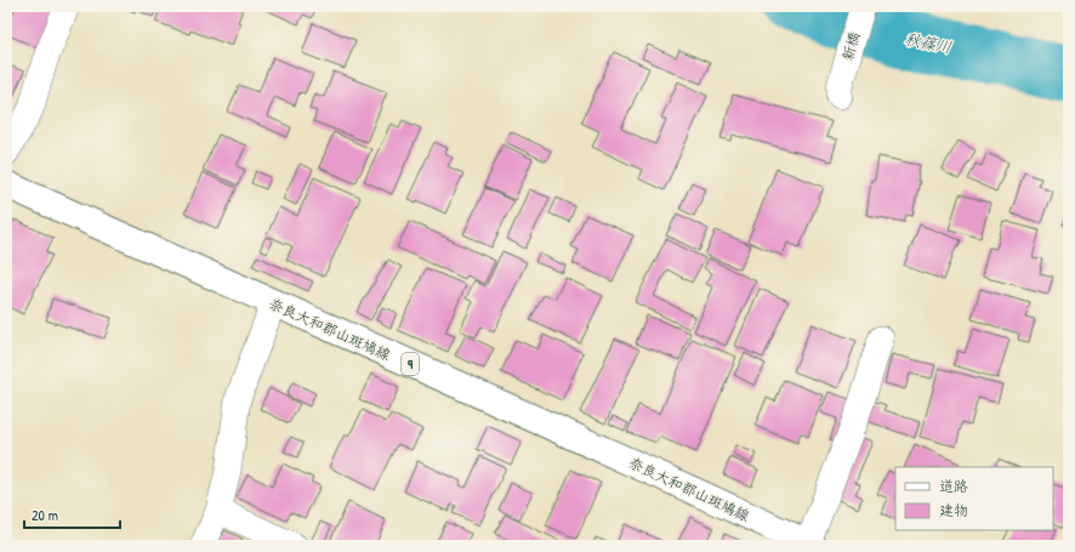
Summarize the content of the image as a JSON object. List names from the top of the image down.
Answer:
{
  "streets": {
    "main road": ["奈良大和郡山斑鳩線", "9"],
    "street": ["新橋"]
  },
  "water": ["秋篠川"],
  "legend": ["道路", "建物"],
  "scale_bar": "20 m"
}
